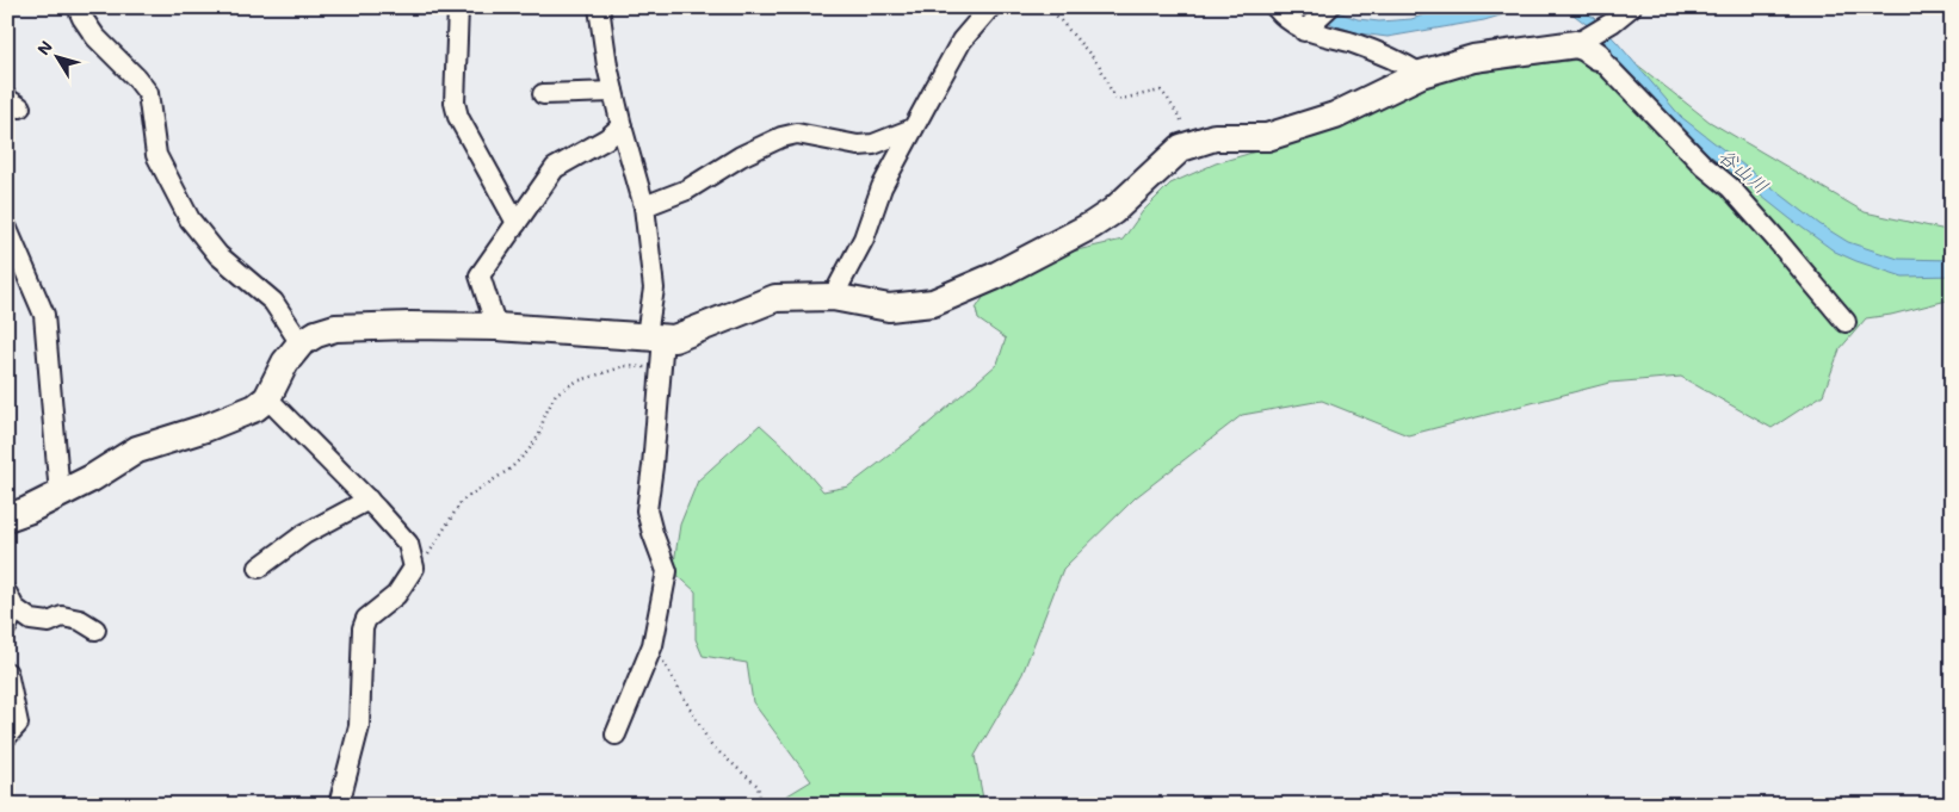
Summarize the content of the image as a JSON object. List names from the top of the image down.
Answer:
{
  "water": ["谷山川"],
  "north": "top left"
}
